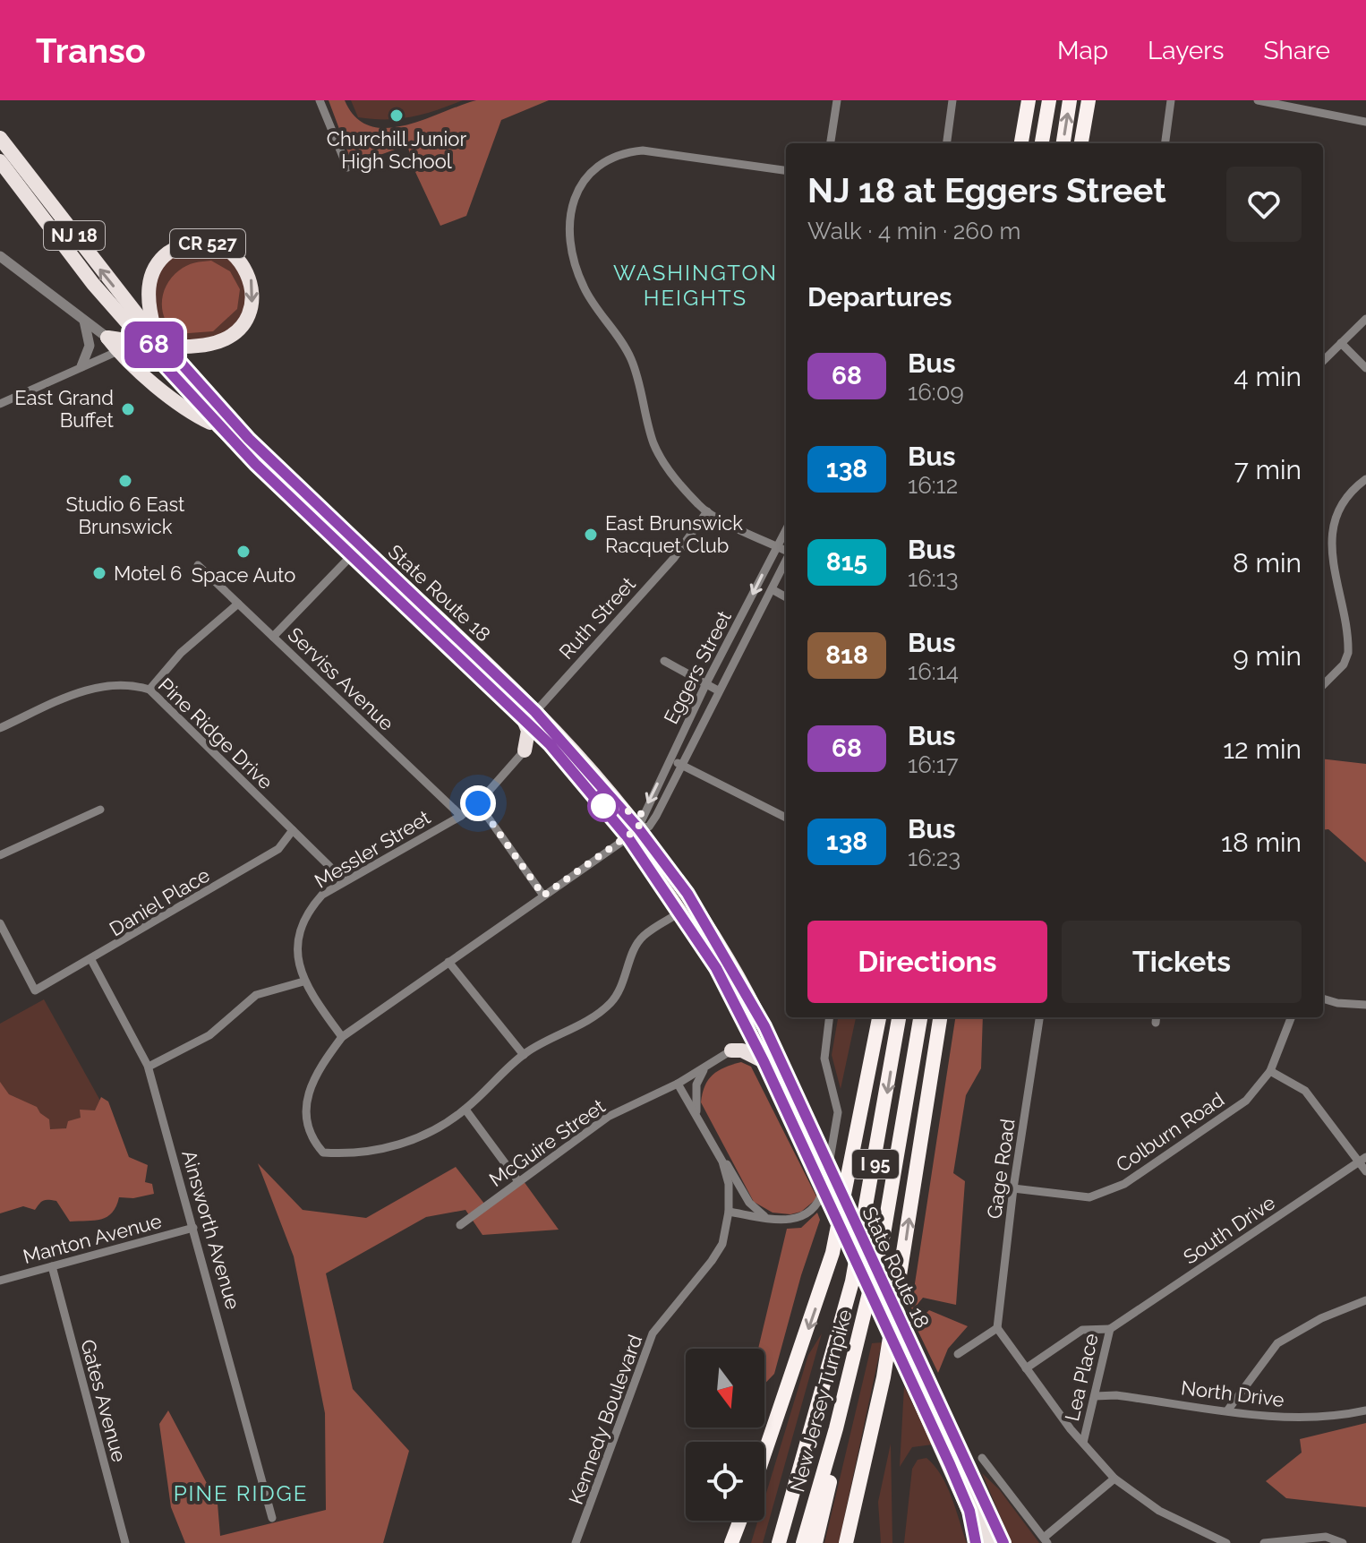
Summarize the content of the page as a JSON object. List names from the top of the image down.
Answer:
{
  "streets": {
    "highway": [
      "NJ 18",
      "CR 527",
      "State Route 18",
      "I 95",
      "New Jersey Turnpike"
    ],
    "street": [
      "Ruth Street",
      "Eggers Street",
      "Serviss Avenue",
      "Pine Ridge Drive",
      "Messler Street",
      "Daniel Place",
      "Colburn Road",
      "McGuire Street",
      "Gage Road",
      "Ainsworth Avenue",
      "South Drive",
      "Manton Avenue",
      "Lea Place",
      "North Drive",
      "Gates Avenue",
      "Kennedy Boulevard"
    ]
  },
  "crossings": [
    ["CR 527", "State Route 18"],
    ["State Route 18", "Ruth Street"],
    ["State Route 18", "Eggers Street"],
    ["Serviss Avenue", "Messler Street"],
    ["Pine Ridge Drive", "Messler Street"],
    ["Pine Ridge Drive", "Daniel Place"],
    ["Daniel Place", "Ainsworth Avenue"],
    ["Colburn Road", "Gage Road"],
    ["McGuire Street", "Kennedy Boulevard"],
    ["Ainsworth Avenue", "Manton Avenue"],
    ["South Drive", "Lea Place"],
    ["Manton Avenue", "Gates Avenue"],
    ["Lea Place", "North Drive"]
  ],
  "districts": ["WASHINGTON HEIGHTS", "PINE RIDGE"],
  "places": [
    "Churchill Junior High School",
    "East Grand Buffet",
    "Studio 6 East Brunswick",
    "East Brunswick Racquet Club",
    "Space Auto",
    "Motel 6"
  ],
  "lines": ["bus line 68"],
  "north": "bottom",
  "page": {
    "header": "Transo",
    "nav": ["Map", "Layers", "Share"],
    "on_map": "68",
    "heading": [
      ["NJ 18 at Eggers Street", "Walk · 4 min · 260 m"],
      "Departures"
    ],
    "list": [
      {
        "mark": "68",
        "name": "Bus",
        "note": "16:09",
        "value": "4 min"
      },
      {
        "mark": "138",
        "name": "Bus",
        "note": "16:12",
        "value": "7 min"
      },
      {
        "mark": "815",
        "name": "Bus",
        "note": "16:13",
        "value": "8 min"
      },
      {
        "mark": "818",
        "name": "Bus",
        "note": "16:14",
        "value": "9 min"
      },
      {
        "mark": "68",
        "name": "Bus",
        "note": "16:17",
        "value": "12 min"
      },
      {
        "mark": "138",
        "name": "Bus",
        "note": "16:23",
        "value": "18 min"
      }
    ],
    "buttons": ["Directions", "Tickets"]
  }
}
